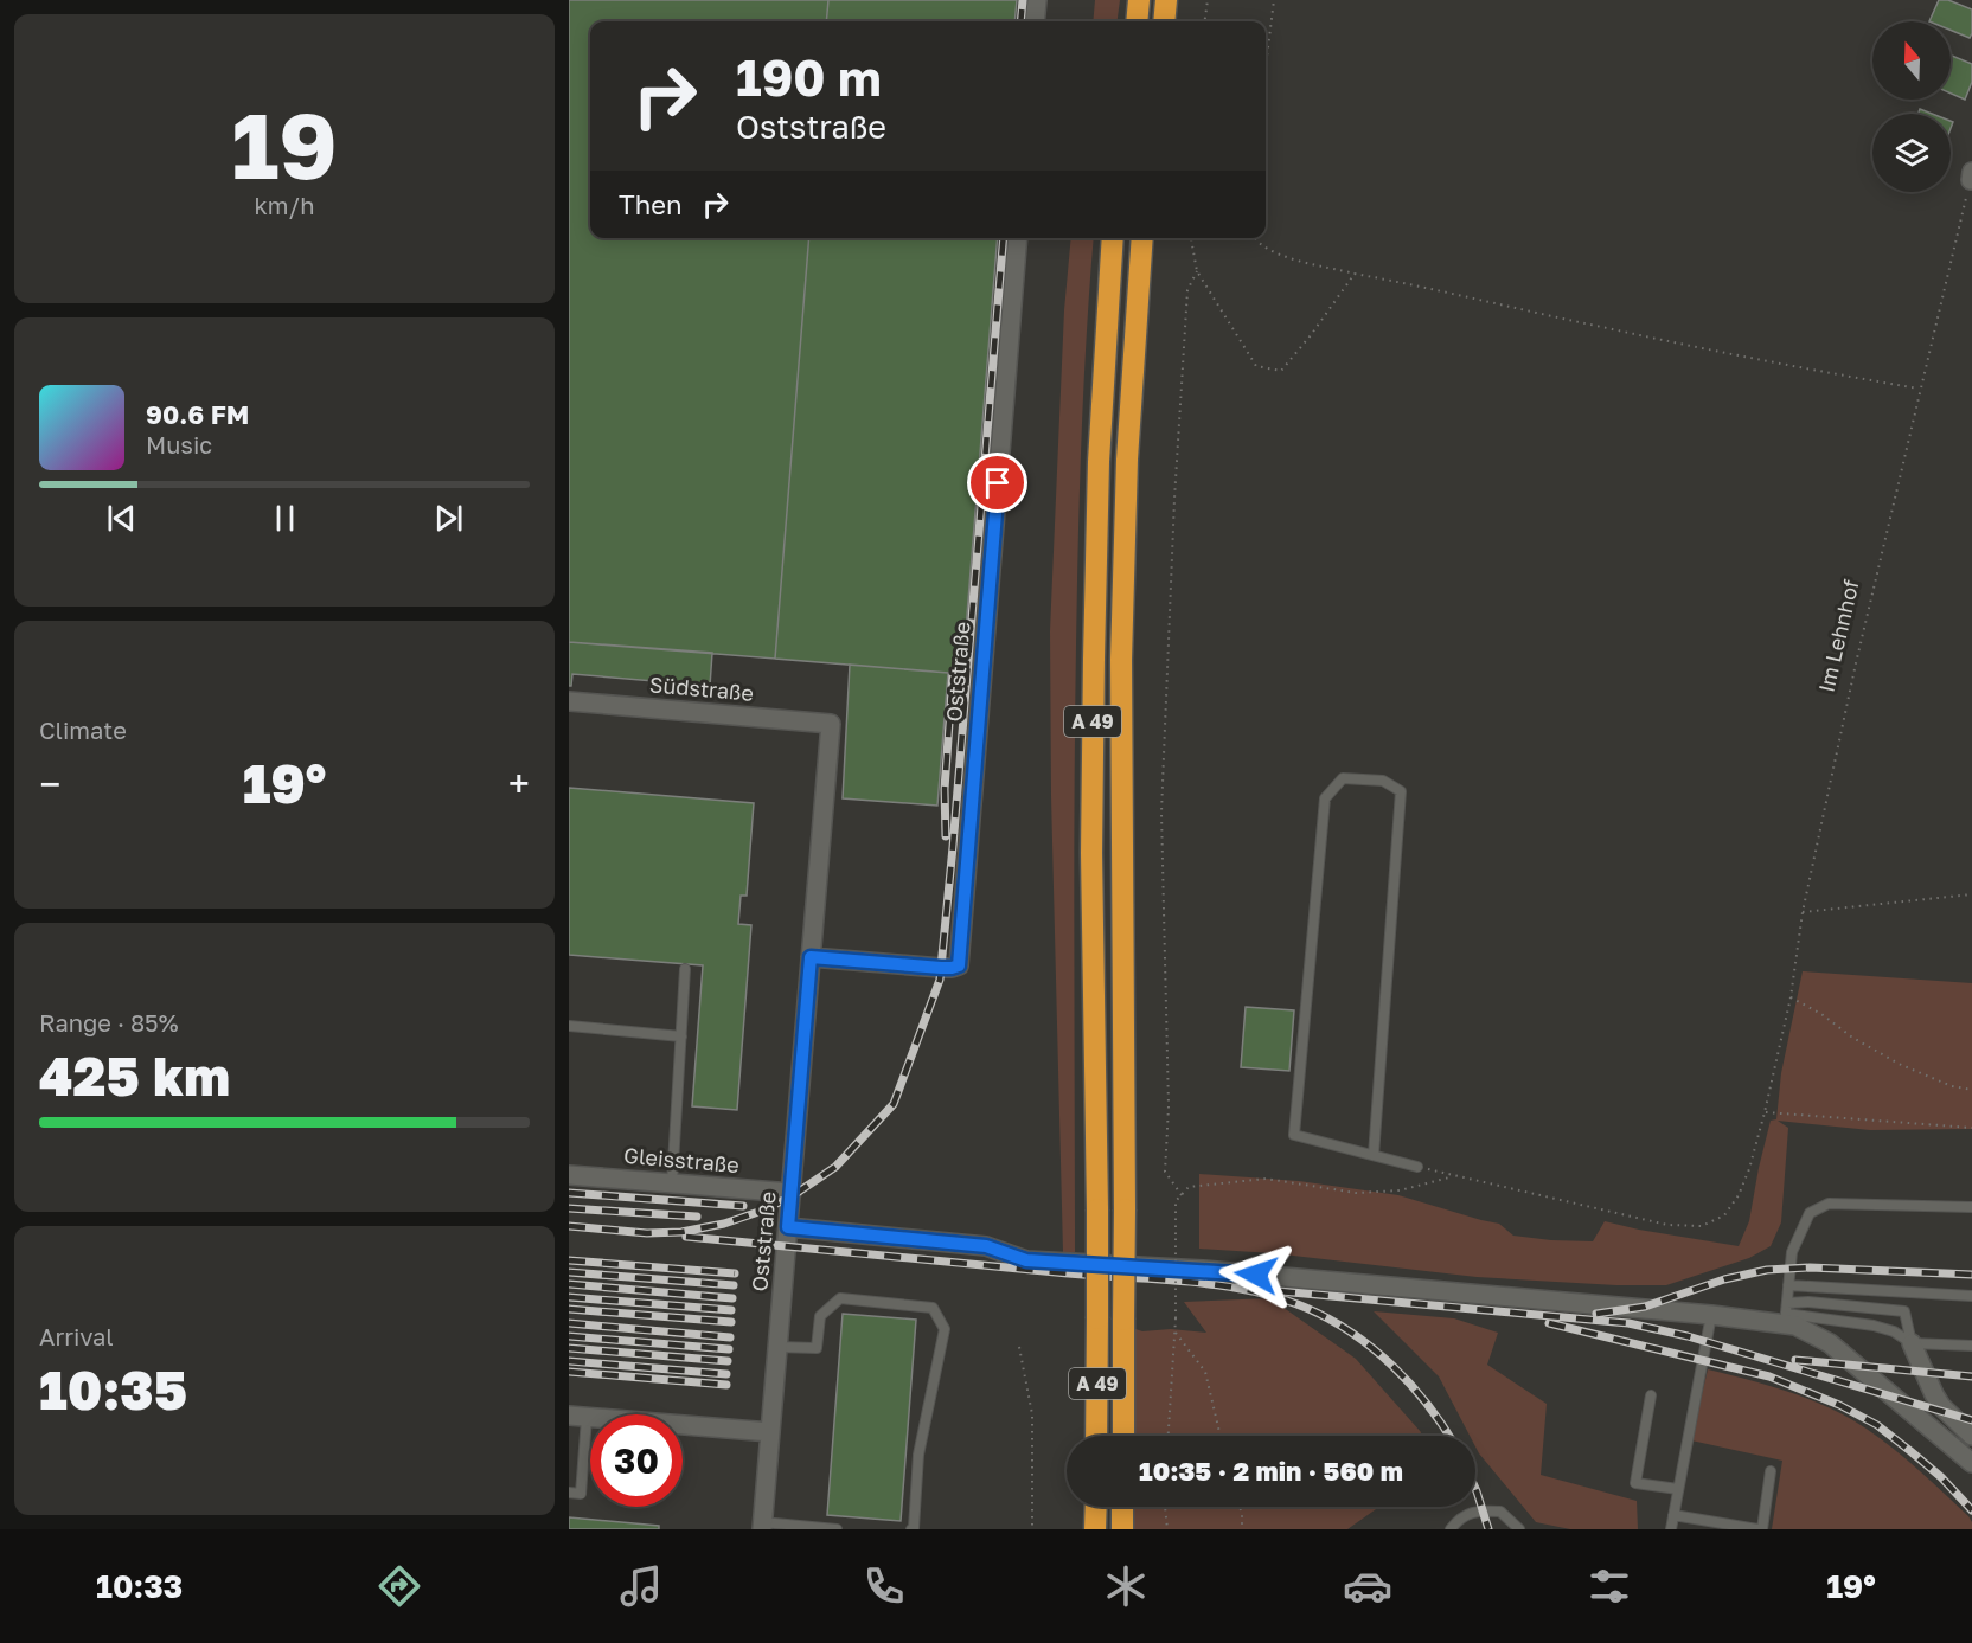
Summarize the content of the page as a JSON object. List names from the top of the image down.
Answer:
{
  "streets": {
    "highway": ["A 49"],
    "street": ["Oststraße", "Südstraße", "Gleisstraße"],
    "path": ["Im Lehnhof"]
  },
  "crossings": [
    ["Oststraße", "Südstraße"],
    ["Oststraße", "Gleisstraße"]
  ],
  "north": "top",
  "page": {
    "tile": [
      ["19", "km/h"],
      "Climate",
      ["Range · 85%", "425 km"],
      ["Arrival", "10:35"]
    ],
    "turn": ["190 m", "Oststraße"],
    "then": "Then",
    "song": ["90.6 FM", "Music"],
    "heat": ["−", "19°", "+"],
    "limit": "30",
    "trip": "10:35 · 2 min · 560 m",
    "tabs": ["10:33", "19°"]
  }
}
